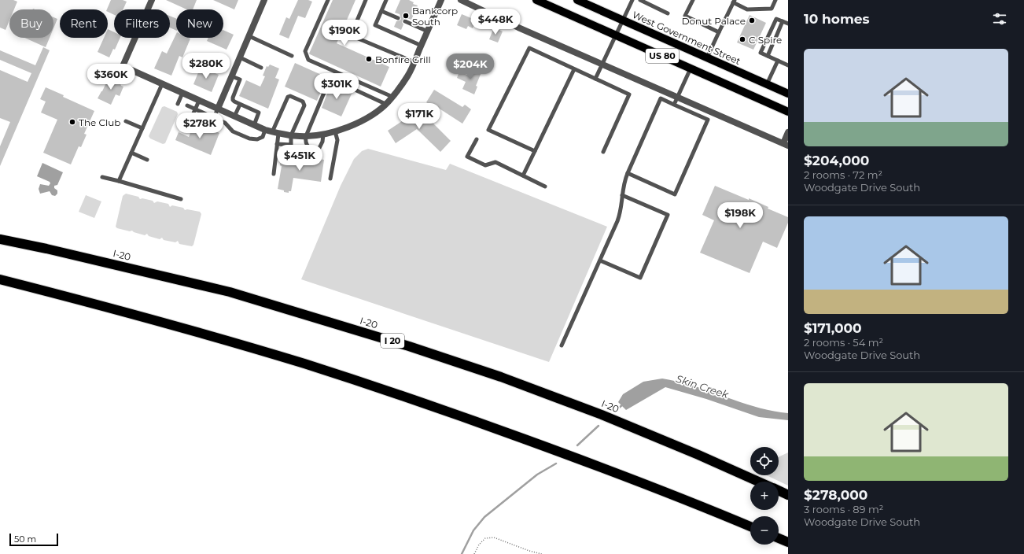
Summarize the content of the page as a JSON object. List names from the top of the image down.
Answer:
{
  "streets": {
    "highway": ["I-20", "I 20"],
    "main road": ["West Government Street", "US 80"]
  },
  "water": ["Skin Creek"],
  "places": [
    "Bankcorp South",
    "Donut Palace",
    "C Spire",
    "Bonfire Grill",
    "The Club"
  ],
  "scale_bar": "50 m",
  "page": {
    "heading": "10 homes",
    "price": [
      "$448K",
      "$190K",
      "$280K",
      "$204K",
      "$360K",
      "$301K",
      "$171K",
      "$278K",
      "$451K",
      "$198K"
    ],
    "chip": [
      "Buy",
      "Rent",
      "Filters",
      "New"
    ],
    "list": [
      {
        "name": "$204,000",
        "note": "2 rooms · 72 m² · Woodgate Drive South"
      },
      {
        "name": "$171,000",
        "note": "2 rooms · 54 m² · Woodgate Drive South"
      },
      {
        "name": "$278,000",
        "note": "3 rooms · 89 m² · Woodgate Drive South"
      }
    ],
    "map_buttons": ["+", "−"],
    "scale": "50 m"
  }
}
